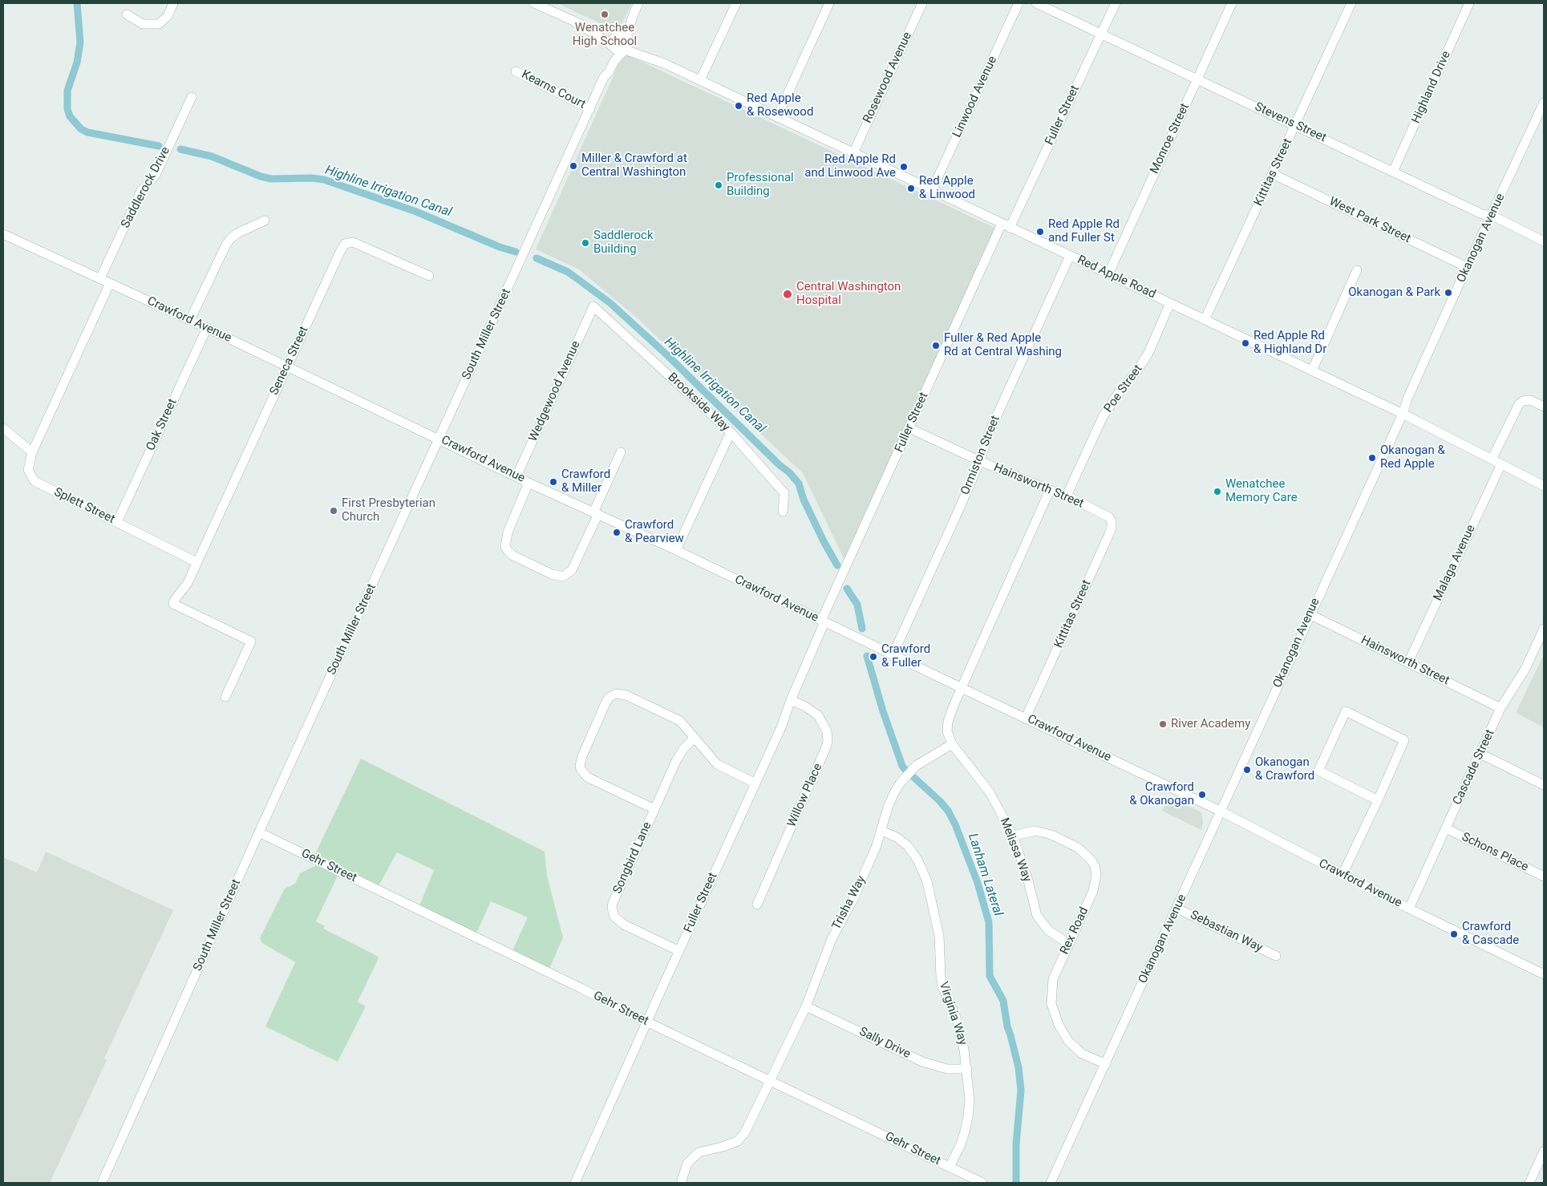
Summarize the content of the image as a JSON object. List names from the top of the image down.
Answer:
{
  "streets": {
    "street": [
      "Rosewood Avenue",
      "Highland Drive",
      "Kearns Court",
      "Linwood Avenue",
      "Fuller Street",
      "Stevens Street",
      "Monroe Street",
      "Kittitas Street",
      "Saddlerock Drive",
      "West Park Street",
      "Okanogan Avenue",
      "Red Apple Road",
      "Crawford Avenue",
      "South Miller Street",
      "Seneca Street",
      "Poe Street",
      "Wedgewood Avenue",
      "Brookside Way",
      "Oak Street",
      "Ormiston Street",
      "Hainsworth Street",
      "Splett Street",
      "Malaga Avenue",
      "Cascade Street",
      "Willow Place",
      "Melissa Way",
      "Schons Place",
      "Songbird Lane",
      "Gehr Street",
      "Trisha Way",
      "Rex Road",
      "Sebastian Way",
      "Virginia Way",
      "Sally Drive"
    ]
  },
  "crossings": [
    ["Rosewood Avenue", "Red Apple Road"],
    ["Highland Drive", "Stevens Street"],
    ["Kearns Court", "South Miller Street"],
    ["Linwood Avenue", "Red Apple Road"],
    ["Fuller Street", "Stevens Street"],
    ["Fuller Street", "Red Apple Road"],
    ["Fuller Street", "Crawford Avenue"],
    ["Fuller Street", "Hainsworth Street"],
    ["Fuller Street", "Willow Place"],
    ["Fuller Street", "Songbird Lane"],
    ["Fuller Street", "Gehr Street"],
    ["Stevens Street", "Monroe Street"],
    ["Stevens Street", "Kittitas Street"],
    ["Stevens Street", "Okanogan Avenue"],
    ["Monroe Street", "Red Apple Road"],
    ["Kittitas Street", "West Park Street"],
    ["Kittitas Street", "Red Apple Road"],
    ["Kittitas Street", "Crawford Avenue"],
    ["Kittitas Street", "Hainsworth Street"],
    ["Saddlerock Drive", "Crawford Avenue"],
    ["West Park Street", "Okanogan Avenue"],
    ["Okanogan Avenue", "Red Apple Road"],
    ["Okanogan Avenue", "Crawford Avenue"],
    ["Okanogan Avenue", "Hainsworth Street"],
    ["Okanogan Avenue", "Rex Road"],
    ["Okanogan Avenue", "Sebastian Way"],
    ["Red Apple Road", "South Miller Street"],
    ["Red Apple Road", "Poe Street"],
    ["Red Apple Road", "Ormiston Street"],
    ["Red Apple Road", "Malaga Avenue"],
    ["Crawford Avenue", "South Miller Street"],
    ["Crawford Avenue", "Seneca Street"],
    ["Crawford Avenue", "Wedgewood Avenue"],
    ["Crawford Avenue", "Oak Street"],
    ["Crawford Avenue", "Ormiston Street"],
    ["Crawford Avenue", "Cascade Street"],
    ["Crawford Avenue", "Melissa Way"],
    ["South Miller Street", "Gehr Street"],
    ["Seneca Street", "Splett Street"],
    ["Poe Street", "Hainsworth Street"],
    ["Wedgewood Avenue", "Brookside Way"],
    ["Oak Street", "Splett Street"],
    ["Ormiston Street", "Hainsworth Street"],
    ["Hainsworth Street", "Malaga Avenue"],
    ["Hainsworth Street", "Cascade Street"],
    ["Cascade Street", "Schons Place"],
    ["Melissa Way", "Trisha Way"],
    ["Melissa Way", "Rex Road"],
    ["Gehr Street", "Trisha Way"],
    ["Gehr Street", "Virginia Way"],
    ["Trisha Way", "Virginia Way"],
    ["Trisha Way", "Sally Drive"],
    ["Virginia Way", "Sally Drive"]
  ],
  "water": ["Highline Irrigation Canal", "Lanham Lateral"],
  "places": [
    "Wenatchee High School",
    "Red Apple & Rosewood",
    "Miller & Crawford at Central Washington",
    "Red Apple Rd and Linwood Ave",
    "Professional Building",
    "Red Apple & Linwood",
    "Red Apple Rd and Fuller St",
    "Saddlerock Building",
    "Okanogan & Park",
    "Central Washington Hospital",
    "Red Apple Rd & Highland Dr",
    "Fuller & Red Apple Rd at Central Washing",
    "Okanogan & Red Apple",
    "Crawford & Miller",
    "Wenatchee Memory Care",
    "First Presbyterian Church",
    "Crawford & Pearview",
    "Crawford & Fuller",
    "River Academy",
    "Okanogan & Crawford",
    "Crawford & Okanogan",
    "Crawford & Cascade"
  ]
}
